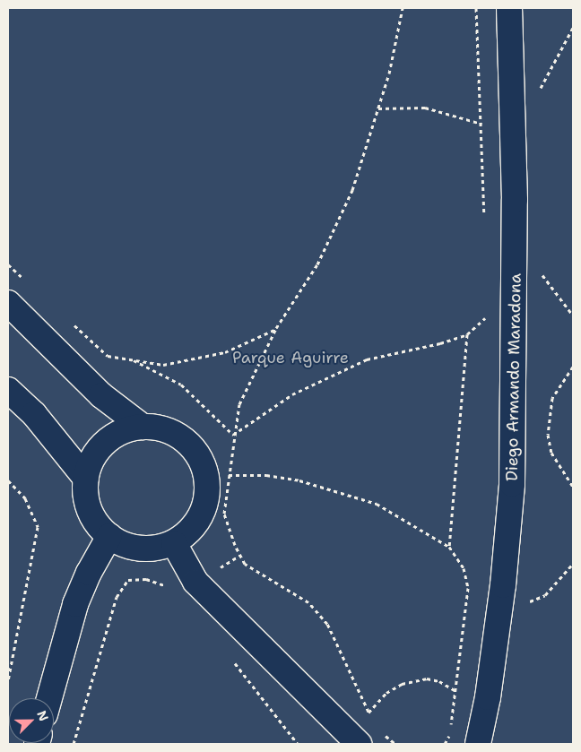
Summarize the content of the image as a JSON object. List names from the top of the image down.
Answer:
{
  "streets": {
    "street": ["Diego Armando Maradona"]
  },
  "parks": ["Parque Aguirre"],
  "north": "top right"
}
